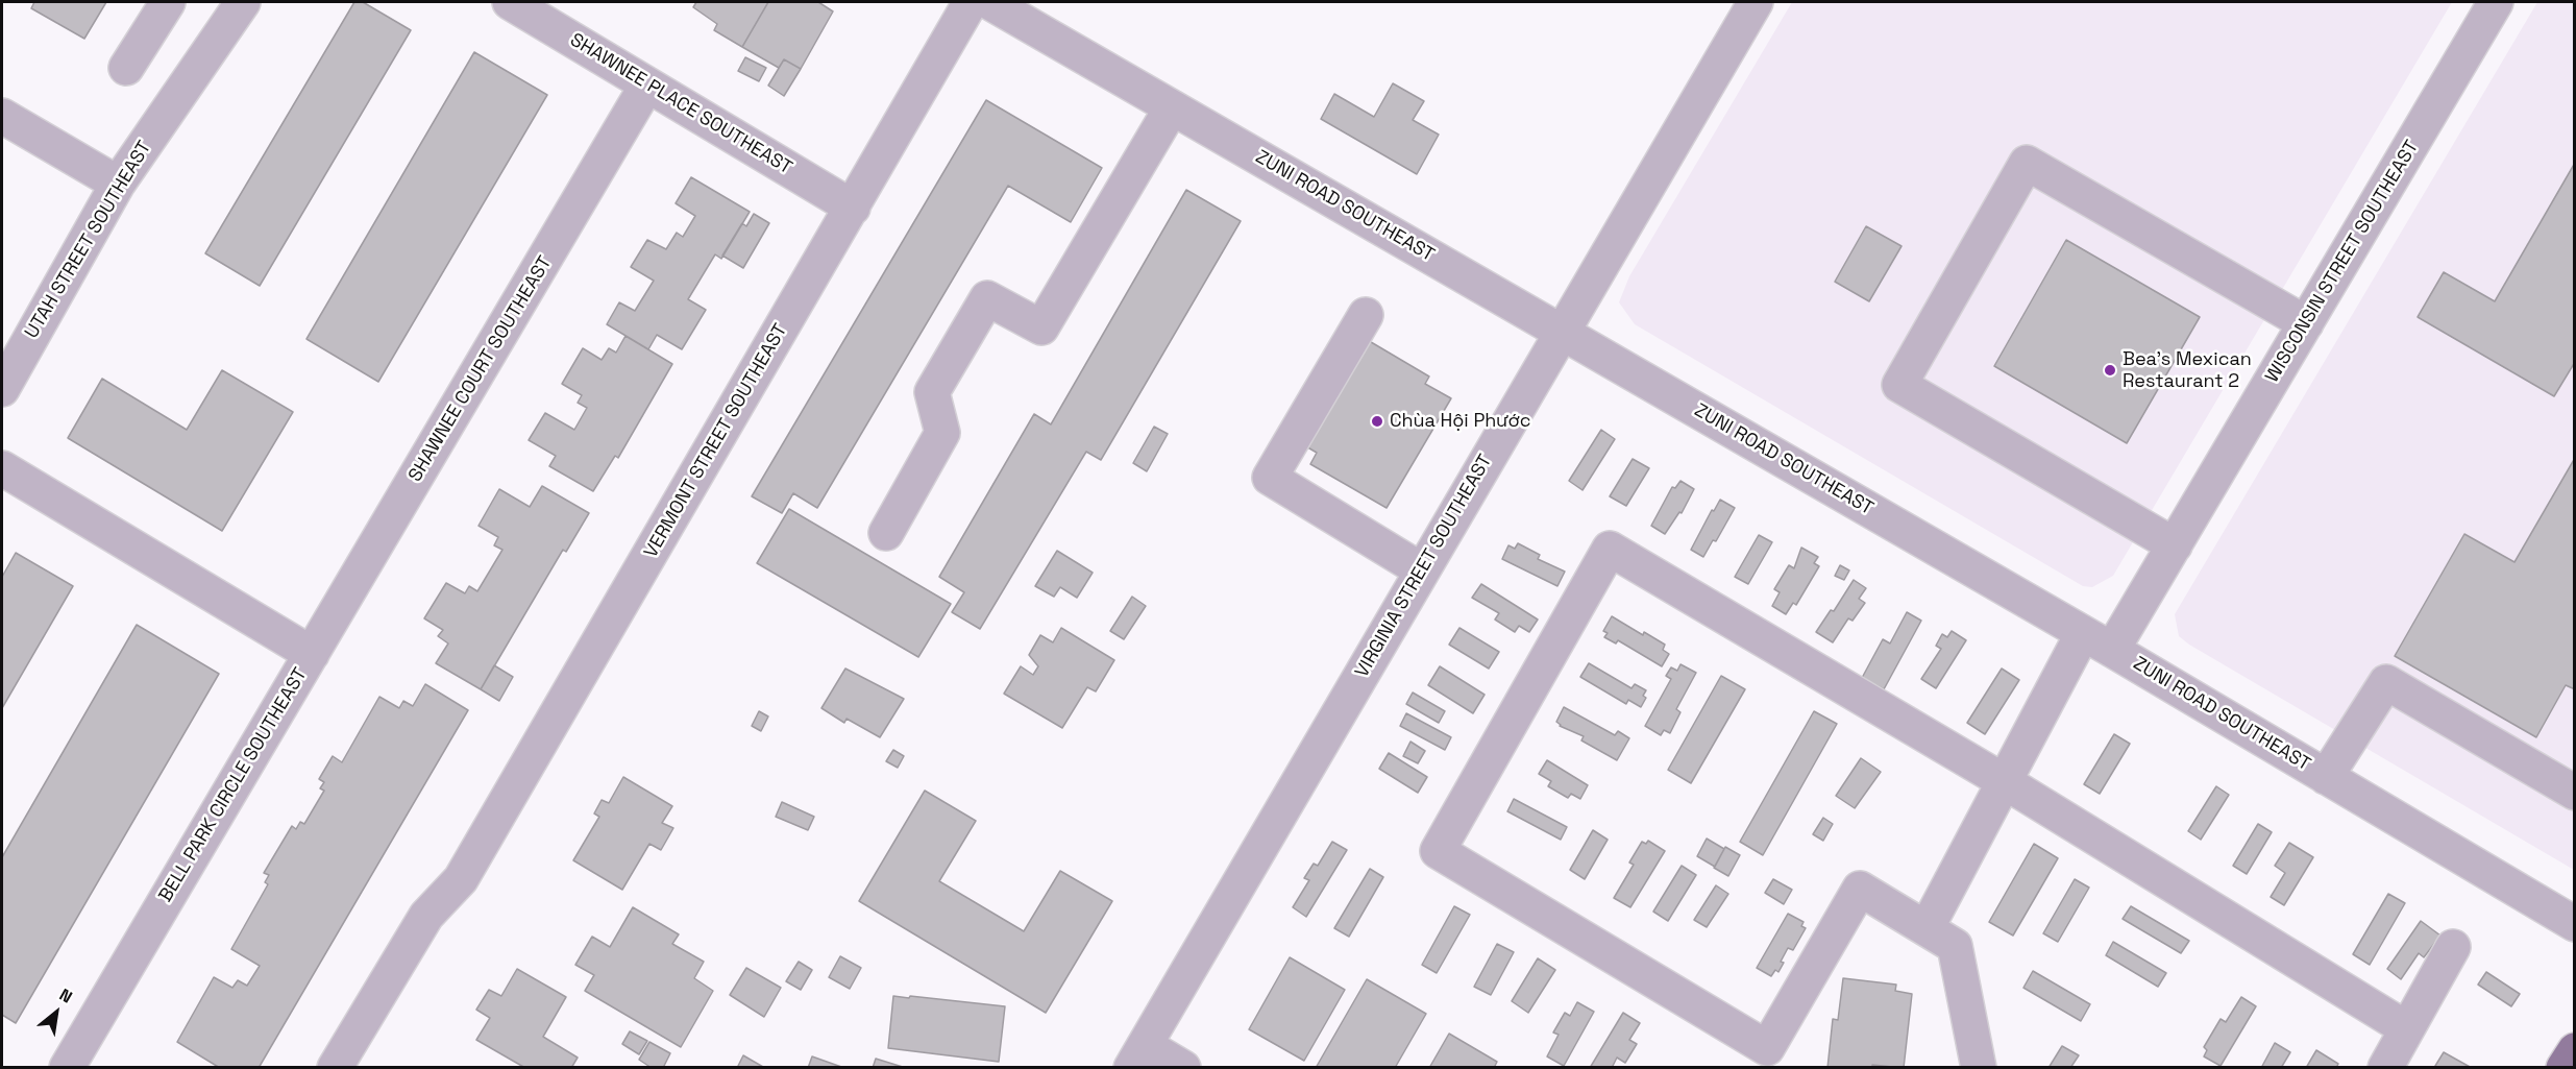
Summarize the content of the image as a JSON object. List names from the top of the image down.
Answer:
{
  "streets": {
    "street": [
      "SHAWNEE PLACE SOUTHEAST",
      "ZUNI ROAD SOUTHEAST",
      "UTAH STREET SOUTHEAST",
      "WISCONSIN STREET SOUTHEAST",
      "SHAWNEE COURT SOUTHEAST",
      "VERMONT STREET SOUTHEAST",
      "VIRGINIA STREET SOUTHEAST",
      "BELL PARK CIRCLE SOUTHEAST"
    ]
  },
  "crossings": [
    ["SHAWNEE PLACE SOUTHEAST", "SHAWNEE COURT SOUTHEAST"],
    ["SHAWNEE PLACE SOUTHEAST", "VERMONT STREET SOUTHEAST"],
    ["ZUNI ROAD SOUTHEAST", "WISCONSIN STREET SOUTHEAST"],
    ["ZUNI ROAD SOUTHEAST", "VIRGINIA STREET SOUTHEAST"],
    ["SHAWNEE COURT SOUTHEAST", "BELL PARK CIRCLE SOUTHEAST"]
  ],
  "places": ["Bea's Mexican Restaurant 2", "Chùa Hội Phước"],
  "north": "top right"
}
